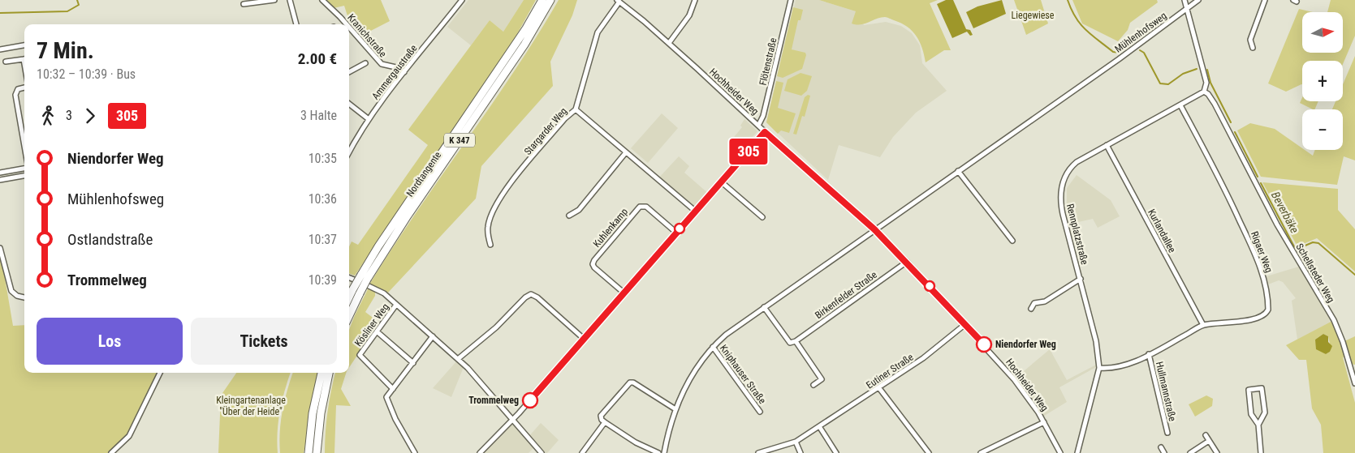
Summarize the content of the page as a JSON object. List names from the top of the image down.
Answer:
{
  "streets": {
    "highway": ["K 347", "Nordtangente"],
    "street": [
      "Mühlenhofsweg",
      "Kranichstraße",
      "Flötenstraße",
      "Ammergaustraße",
      "Hochheider Weg",
      "Stargarder Weg",
      "Kuhlenkamp",
      "Kurlandallee",
      "Rennplatzstraße",
      "Rigaer Weg",
      "Schellsteder Weg",
      "Birkenfelder Straße",
      "Kösliner Weg",
      "Eutiner Straße",
      "Kniphauser Straße",
      "Hullmannstraße"
    ]
  },
  "crossings": [
    ["Mühlenhofsweg", "Hochheider Weg"],
    ["Mühlenhofsweg", "Kniphauser Straße"],
    ["Kranichstraße", "Ammergaustraße"],
    ["Flötenstraße", "Hochheider Weg"],
    ["Hochheider Weg", "Stargarder Weg"],
    ["Hochheider Weg", "Birkenfelder Straße"],
    ["Hochheider Weg", "Eutiner Straße"],
    ["Kurlandallee", "Rennplatzstraße"],
    ["Kurlandallee", "Rigaer Weg"],
    ["Rennplatzstraße", "Rigaer Weg"],
    ["Rennplatzstraße", "Schellsteder Weg"],
    ["Rigaer Weg", "Hullmannstraße"]
  ],
  "water": ["Beverbäke"],
  "parks": ["Liegewiese", "Kleingartenanlage \"Über der Heide\""],
  "places": ["Niendorfer Weg", "Trommelweg"],
  "lines": ["bus line 305"],
  "north": "right",
  "page": {
    "on_map": "305",
    "map_buttons": ["+", "−"],
    "heading": ["7 Min.", "10:32 – 10:39 · Bus", "2.00 €"],
    "legs": ["3", "305", "3 Halte"],
    "list": [
      {
        "name": "Niendorfer Weg",
        "value": "10:35"
      },
      {
        "name": "Mühlenhofsweg",
        "value": "10:36"
      },
      {
        "name": "Ostlandstraße",
        "value": "10:37"
      },
      {
        "name": "Trommelweg",
        "value": "10:39"
      }
    ],
    "buttons": ["Los", "Tickets"]
  }
}
